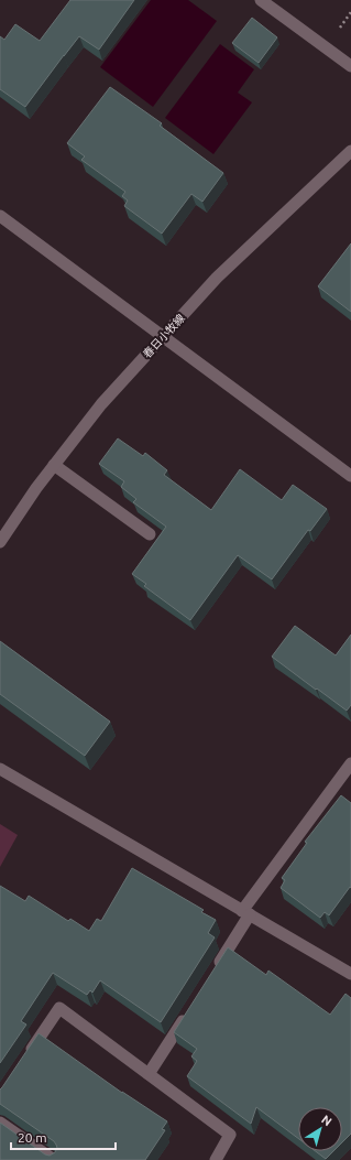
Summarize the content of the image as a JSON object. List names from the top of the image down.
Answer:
{
  "streets": {
    "street": ["春日小牧線"]
  },
  "scale_bar": "20 m",
  "north": "top right"
}
